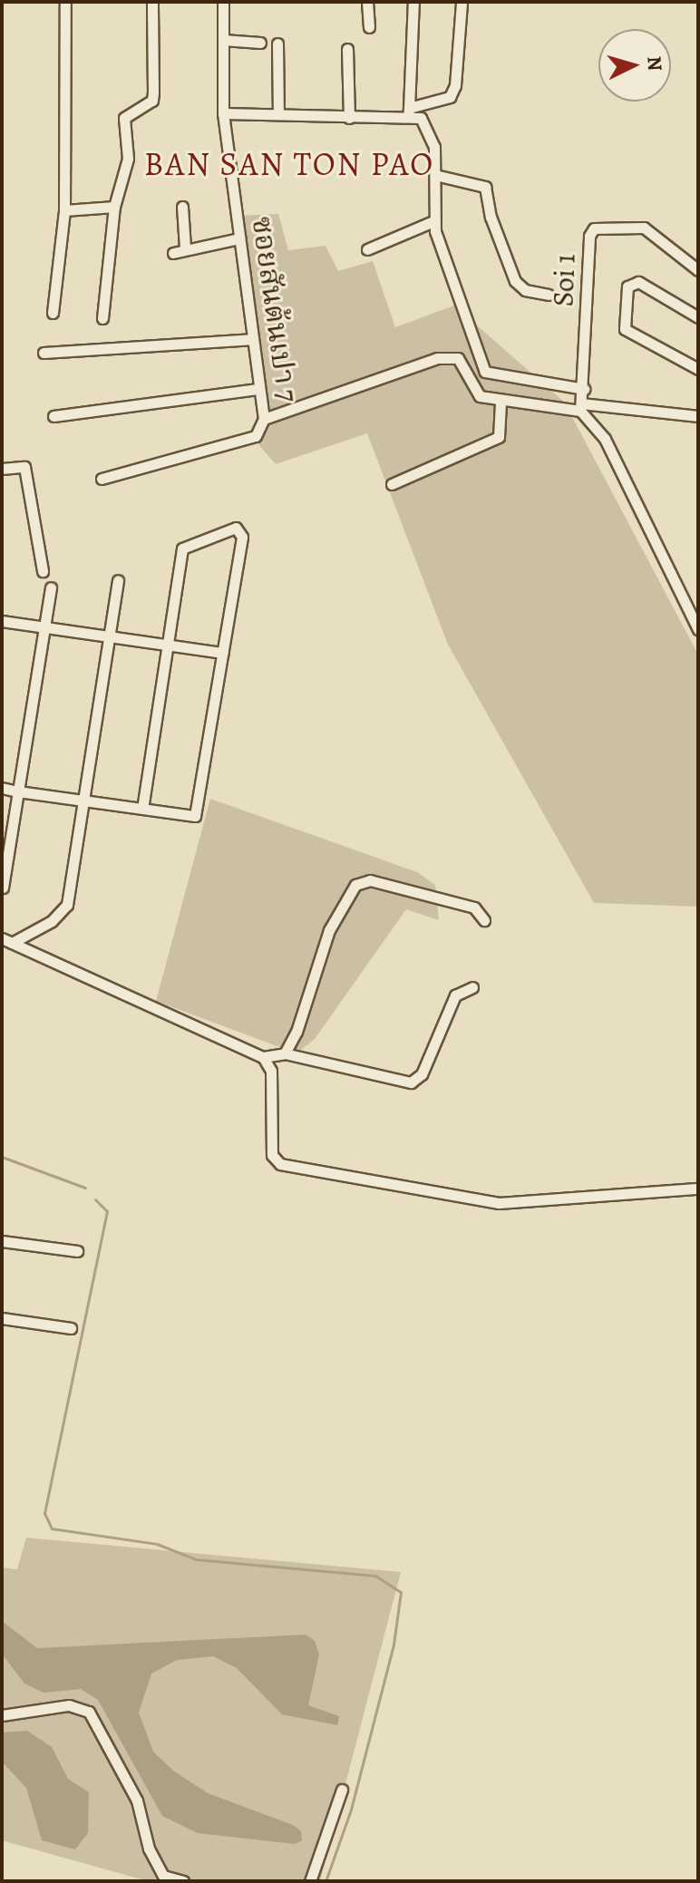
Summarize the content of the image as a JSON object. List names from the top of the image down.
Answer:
{
  "streets": {
    "street": ["Soi 1", "ซอยสันต้นเปา 7"]
  },
  "crossings": [
    ["Soi 1", "ซอยสันต้นเปา 7"]
  ],
  "districts": ["BAN SAN TON PAO"],
  "north": "right"
}
